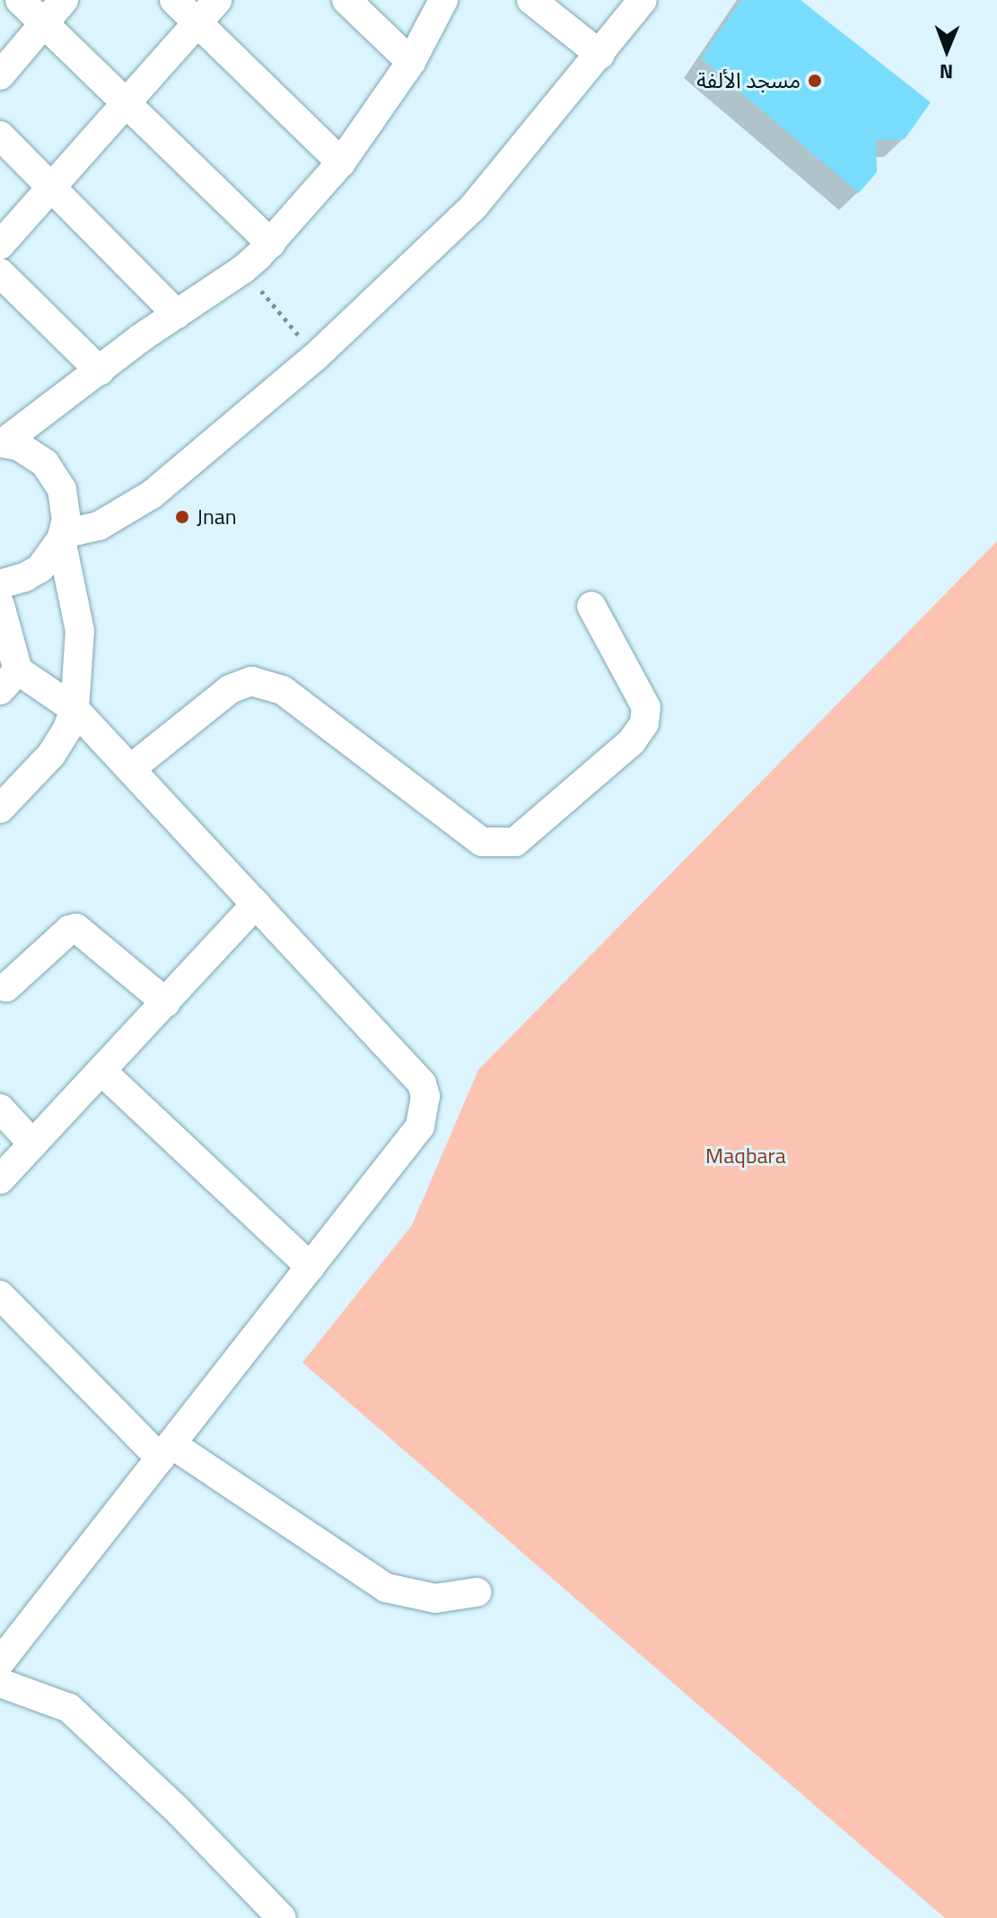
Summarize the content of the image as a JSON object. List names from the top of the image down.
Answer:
{
  "parks": ["Maqbara"],
  "places": ["مسجد الألفة", "Jnan"],
  "north": "bottom"
}
